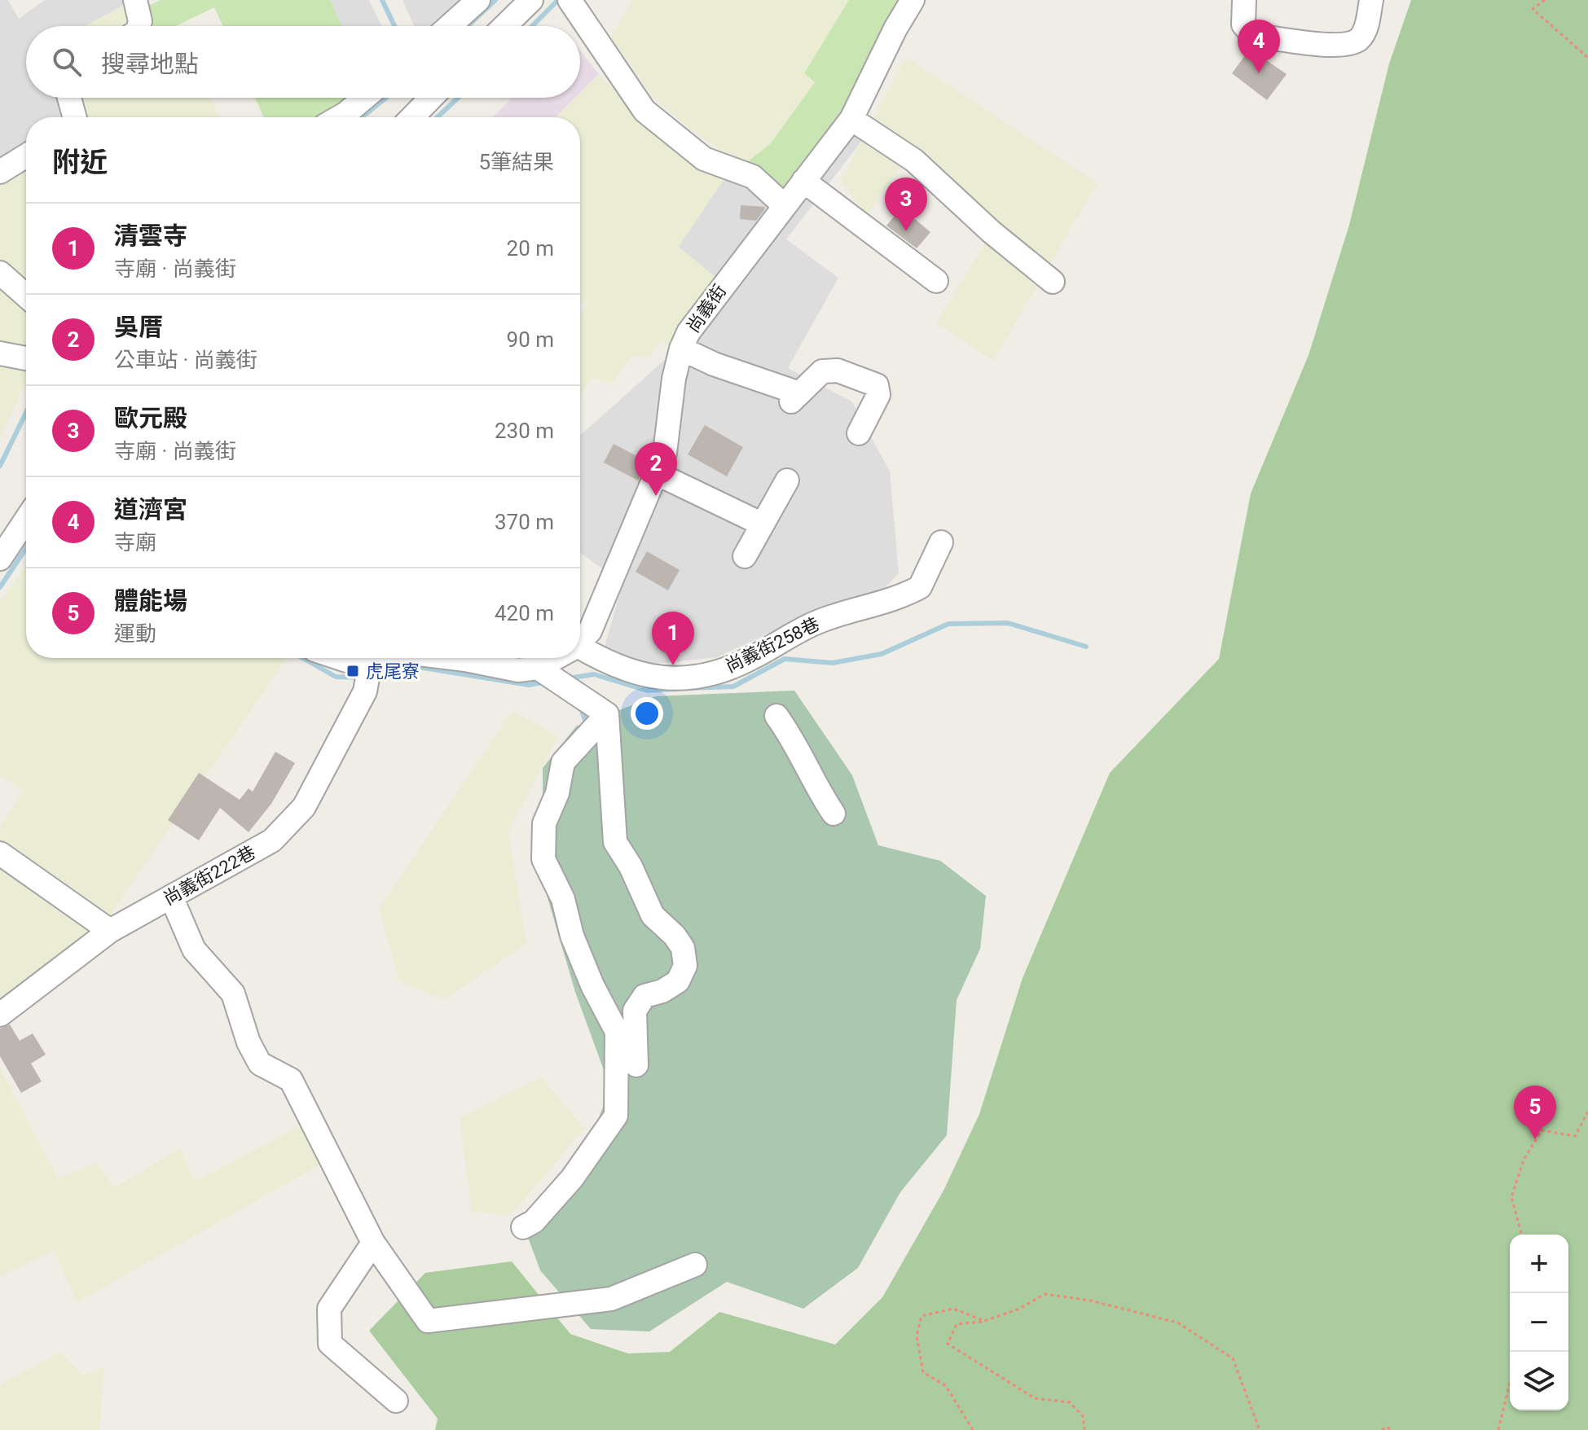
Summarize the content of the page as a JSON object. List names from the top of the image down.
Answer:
{
  "streets": {
    "street": ["尚義街", "尚義街258巷", "尚義街222巷"]
  },
  "places": {
    "transit": ["虎尾寮"]
  },
  "page": {
    "pins": [
      "4",
      "3",
      "2",
      "1",
      "5"
    ],
    "search": "搜尋地點",
    "heading": ["附近", "5筆結果"],
    "list": [
      {
        "mark": "1",
        "name": "清雲寺",
        "note": "寺廟 · 尚義街",
        "value": "20 m"
      },
      {
        "mark": "2",
        "name": "吳厝",
        "note": "公車站 · 尚義街",
        "value": "90 m"
      },
      {
        "mark": "3",
        "name": "歐元殿",
        "note": "寺廟 · 尚義街",
        "value": "230 m"
      },
      {
        "mark": "4",
        "name": "道濟宮",
        "note": "寺廟",
        "value": "370 m"
      },
      {
        "mark": "5",
        "name": "體能場",
        "note": "運動",
        "value": "420 m"
      }
    ],
    "map_buttons": ["+", "−"]
  }
}
